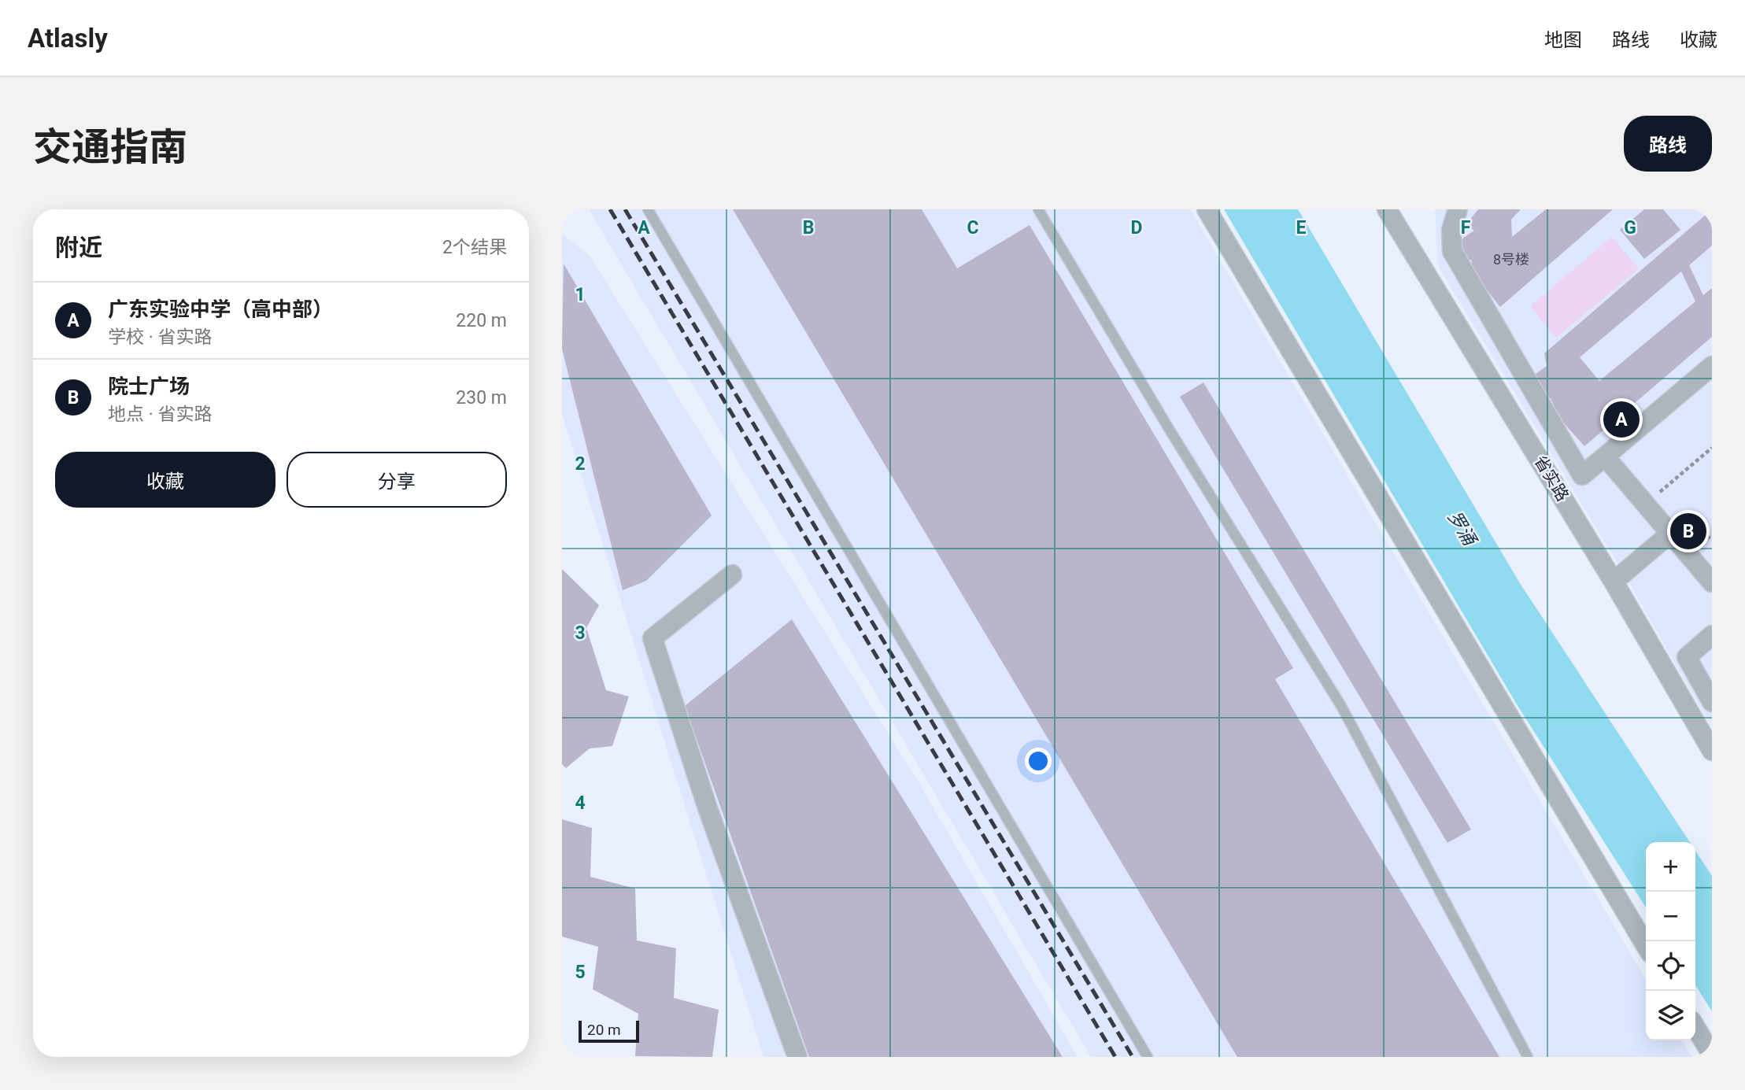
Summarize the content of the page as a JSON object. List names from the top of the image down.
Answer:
{
  "streets": {
    "street": ["省实路"]
  },
  "water": ["罗涌"],
  "house_numbers": ["8号楼"],
  "scale_bar": "20 m",
  "page": {
    "header": "Atlasly",
    "nav": ["地图", "路线", "收藏"],
    "title": "交通指南",
    "buttons": [
      "路线",
      ["收藏", "分享"]
    ],
    "heading": ["附近", "2个结果"],
    "list": [
      {
        "mark": "A",
        "name": "广东实验中学（高中部）",
        "note": "学校 · 省实路",
        "value": "220 m"
      },
      {
        "mark": "B",
        "name": "院士广场",
        "note": "地点 · 省实路",
        "value": "230 m"
      }
    ],
    "pins": ["A", "B"],
    "map_buttons": ["+", "−"],
    "scale": "20 m"
  },
  "grid": {
    "columns": [
      "A",
      "B",
      "C",
      "D",
      "E",
      "F",
      "G"
    ],
    "rows": [
      "1",
      "2",
      "3",
      "4",
      "5"
    ]
  }
}
